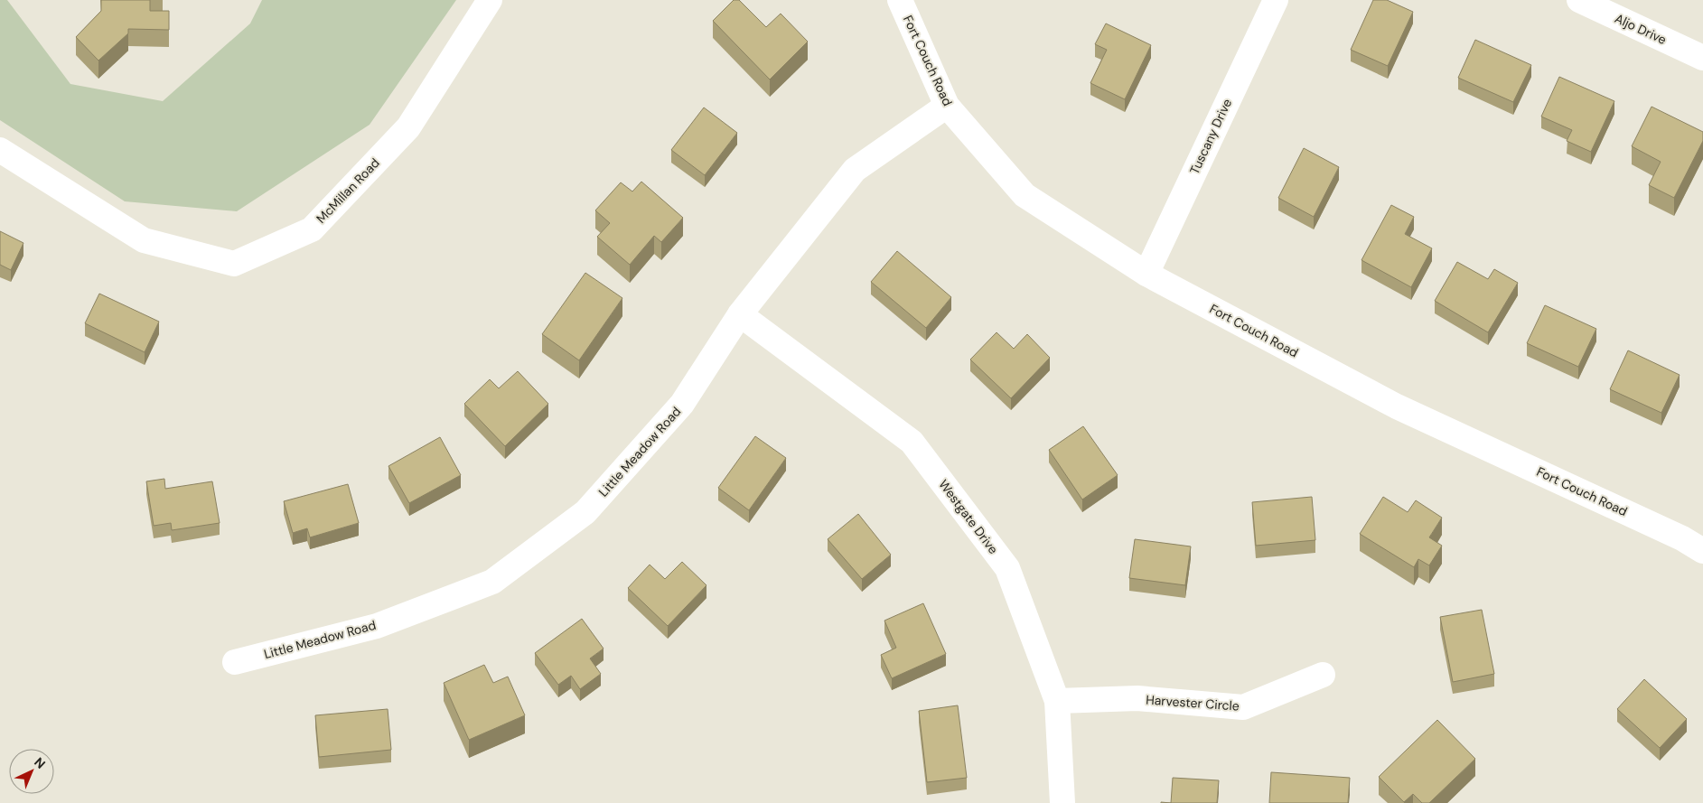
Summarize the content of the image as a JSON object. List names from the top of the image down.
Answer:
{
  "streets": {
    "street": [
      "Aljo Drive",
      "Fort Couch Road",
      "Tuscany Drive",
      "McMillan Road",
      "Little Meadow Road",
      "Westgate Drive",
      "Harvester Circle"
    ]
  },
  "crossings": [
    ["Fort Couch Road", "Tuscany Drive"],
    ["Fort Couch Road", "Little Meadow Road"],
    ["Little Meadow Road", "Westgate Drive"],
    ["Westgate Drive", "Harvester Circle"]
  ],
  "north": "top right"
}
